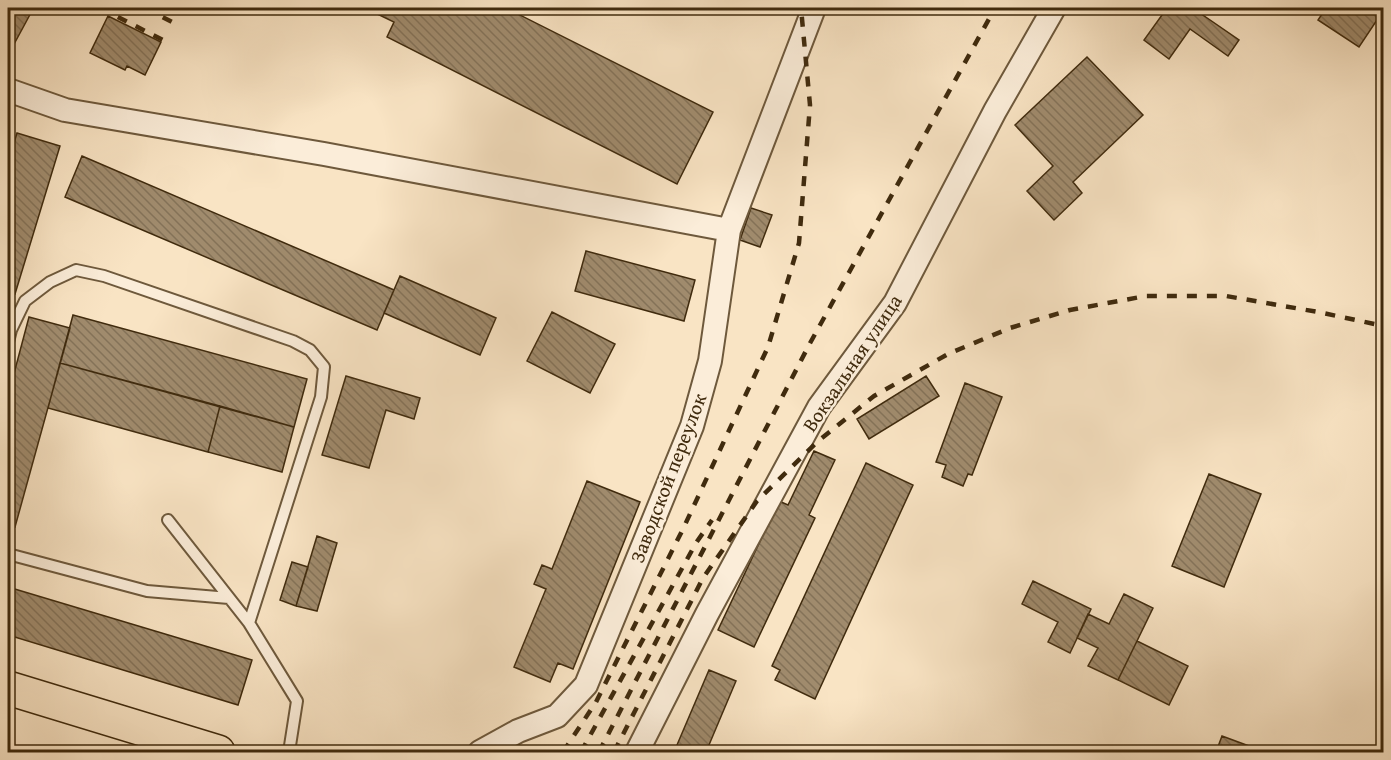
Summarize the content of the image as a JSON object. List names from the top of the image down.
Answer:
{
  "streets": {
    "street": ["Вокзальная улица", "Заводской переулок"]
  }
}
